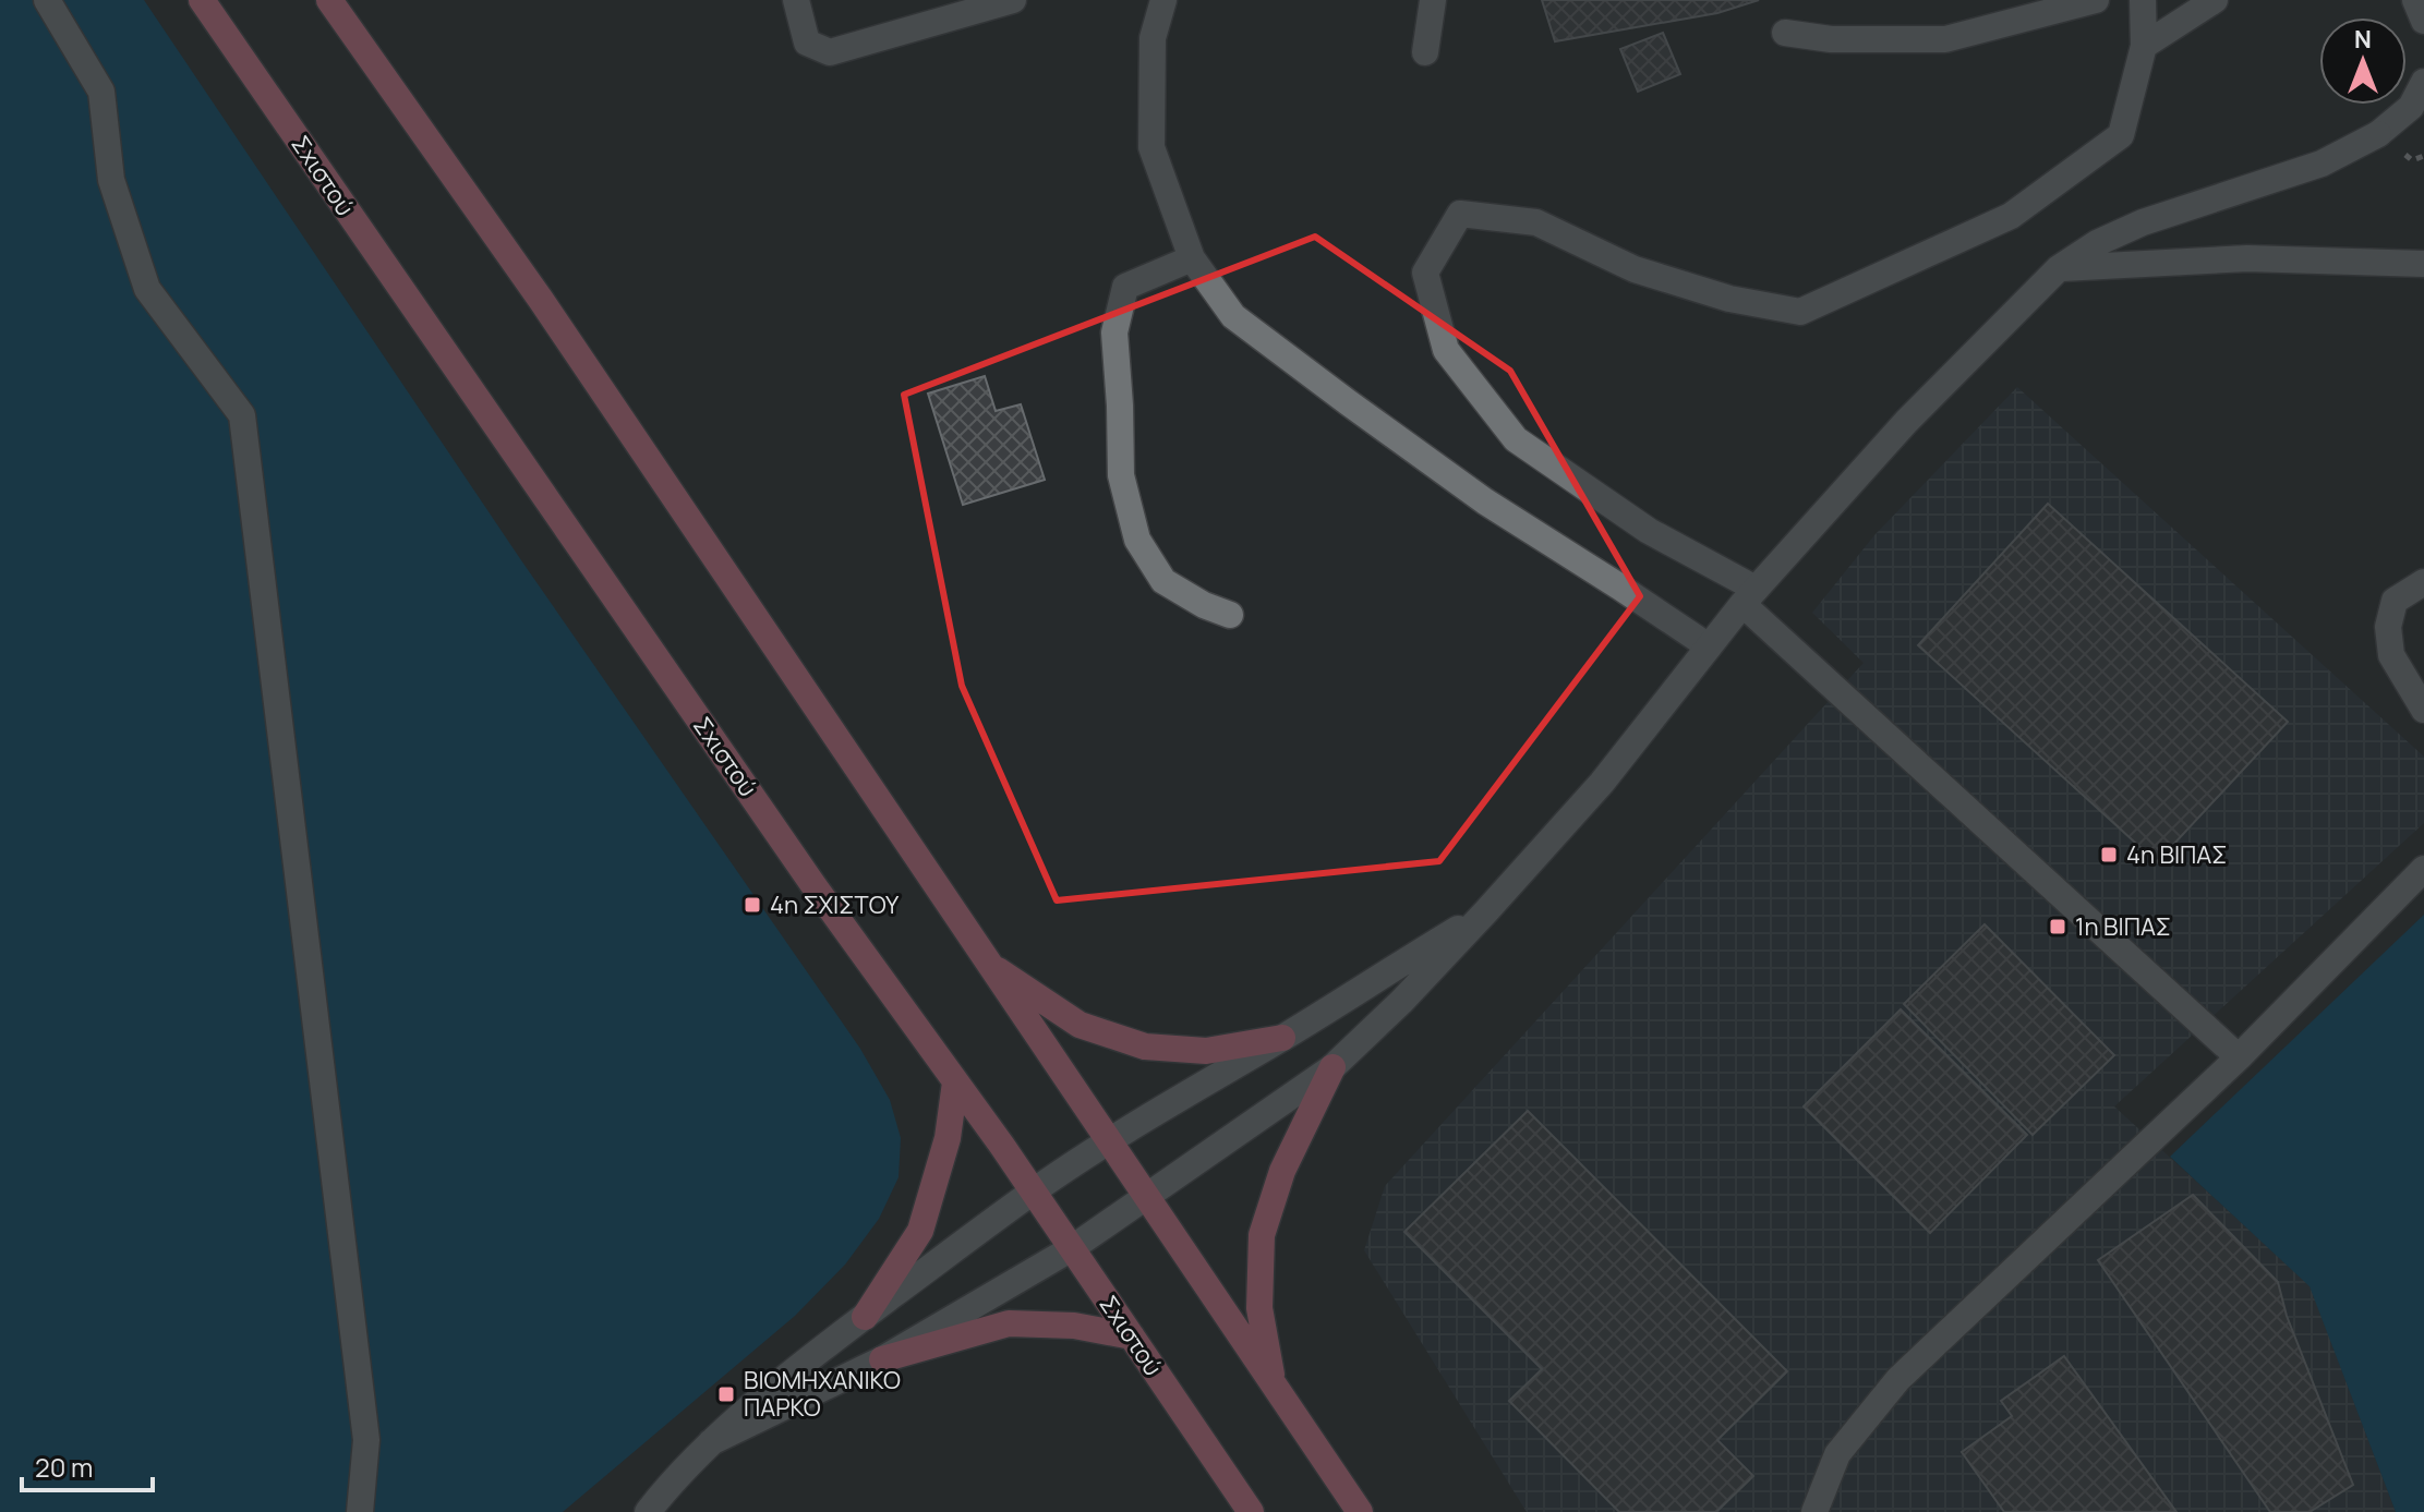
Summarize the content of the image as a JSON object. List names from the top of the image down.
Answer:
{
  "streets": {
    "main road": ["Σχιστού"]
  },
  "places": {
    "transit": [
      "4η ΒΙΠΑΣ",
      "4η ΣΧΙΣΤΟΥ",
      "1η ΒΙΠΑΣ",
      "ΒΙΟΜΗΧΑΝΙΚΟ ΠΑΡΚΟ"
    ]
  },
  "scale_bar": "20 m",
  "north": "top"
}
